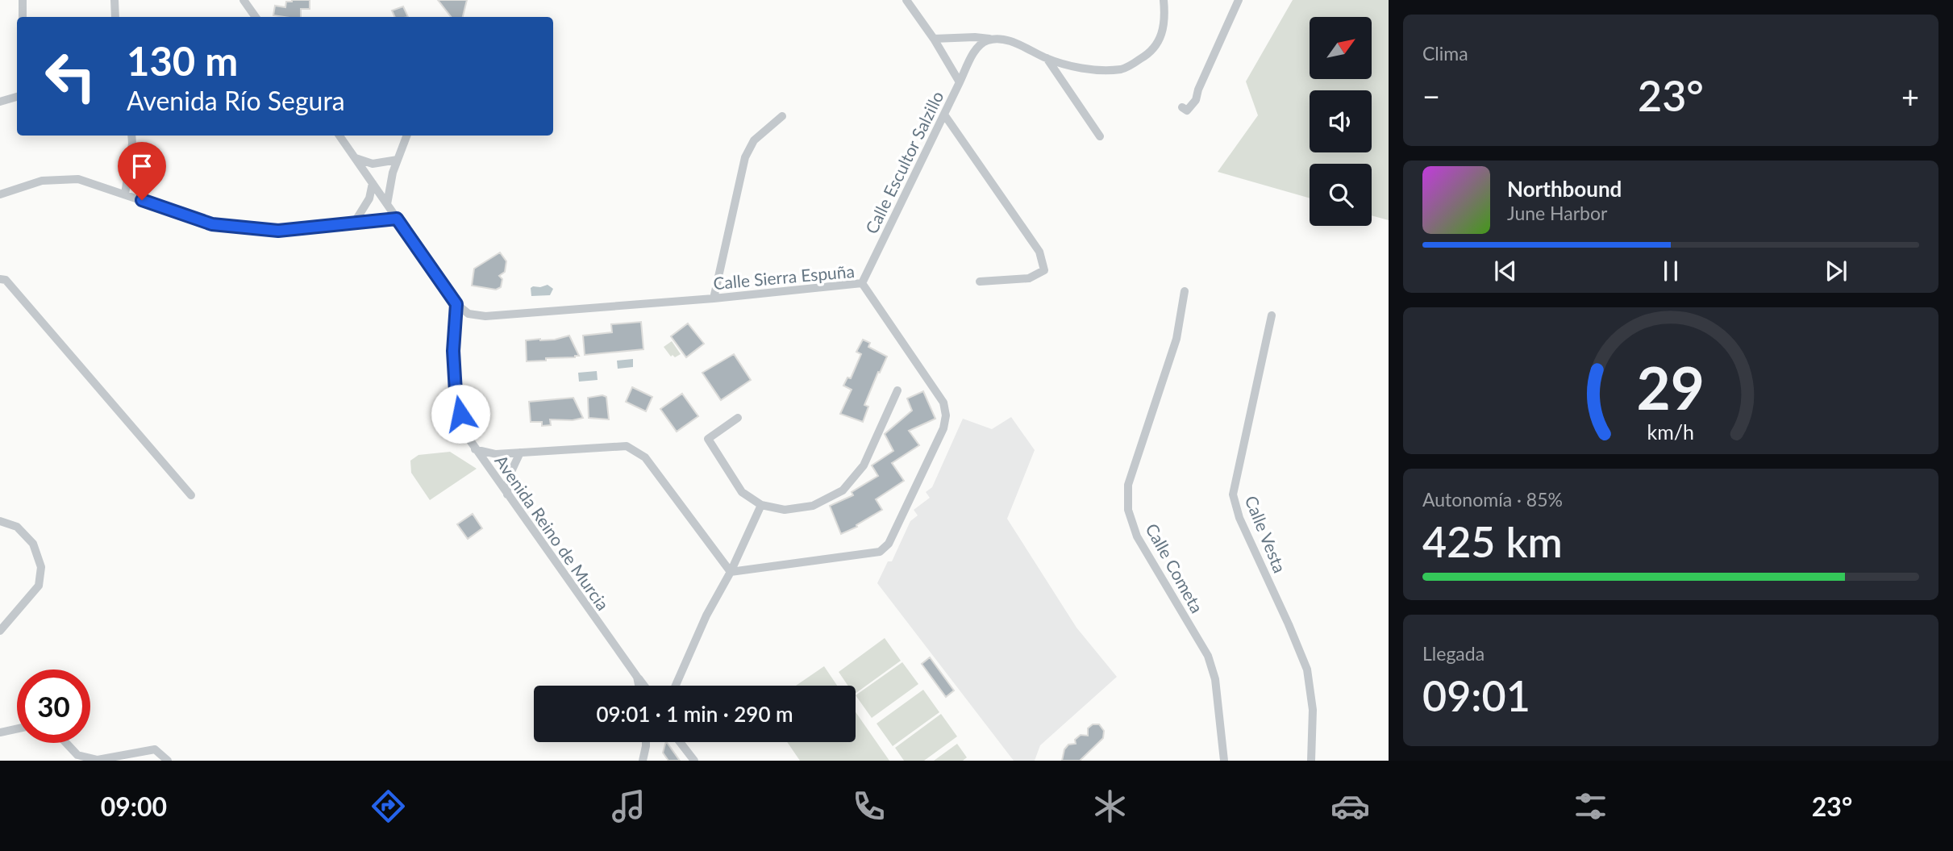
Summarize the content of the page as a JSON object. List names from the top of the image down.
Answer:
{
  "streets": {
    "street": [
      "Calle Escultor Salzillo",
      "Calle Sierra Espuña",
      "Avenida Reino de Murcia",
      "Calle Vesta",
      "Calle Cometa"
    ]
  },
  "crossings": [
    ["Calle Escultor Salzillo", "Calle Sierra Espuña"],
    ["Calle Sierra Espuña", "Avenida Reino de Murcia"]
  ],
  "north": "top right",
  "page": {
    "tile": [
      "Clima",
      ["Autonomía · 85%", "425 km"],
      ["Llegada", "09:01"]
    ],
    "turn": ["130 m", "Avenida Río Segura"],
    "heat": ["−", "23°", "+"],
    "song": ["Northbound", "June Harbor"],
    "limit": "30",
    "trip": "09:01 · 1 min · 290 m",
    "tabs": ["09:00", "23°"],
    "gauge": ["29", "km/h"]
  }
}
